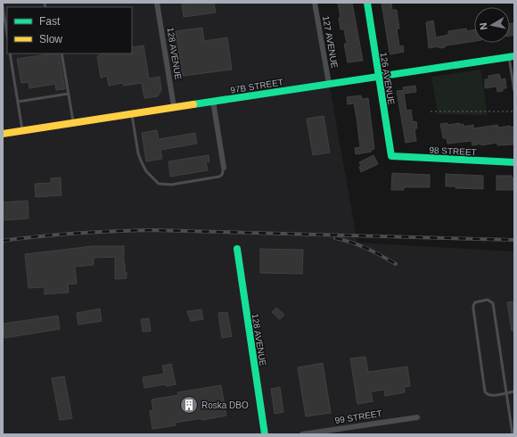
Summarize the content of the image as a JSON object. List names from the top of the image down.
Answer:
{
  "streets": {
    "street": [
      "127 AVENUE",
      "128 AVENUE",
      "126 AVENUE",
      "97B STREET",
      "98 STREET",
      "99 STREET"
    ]
  },
  "crossings": [
    ["127 AVENUE", "97B STREET"],
    ["128 AVENUE", "97B STREET"],
    ["126 AVENUE", "97B STREET"],
    ["126 AVENUE", "98 STREET"]
  ],
  "places": {
    "building": ["Roska DBO"]
  },
  "legend": ["Fast", "Slow"],
  "north": "left"
}
